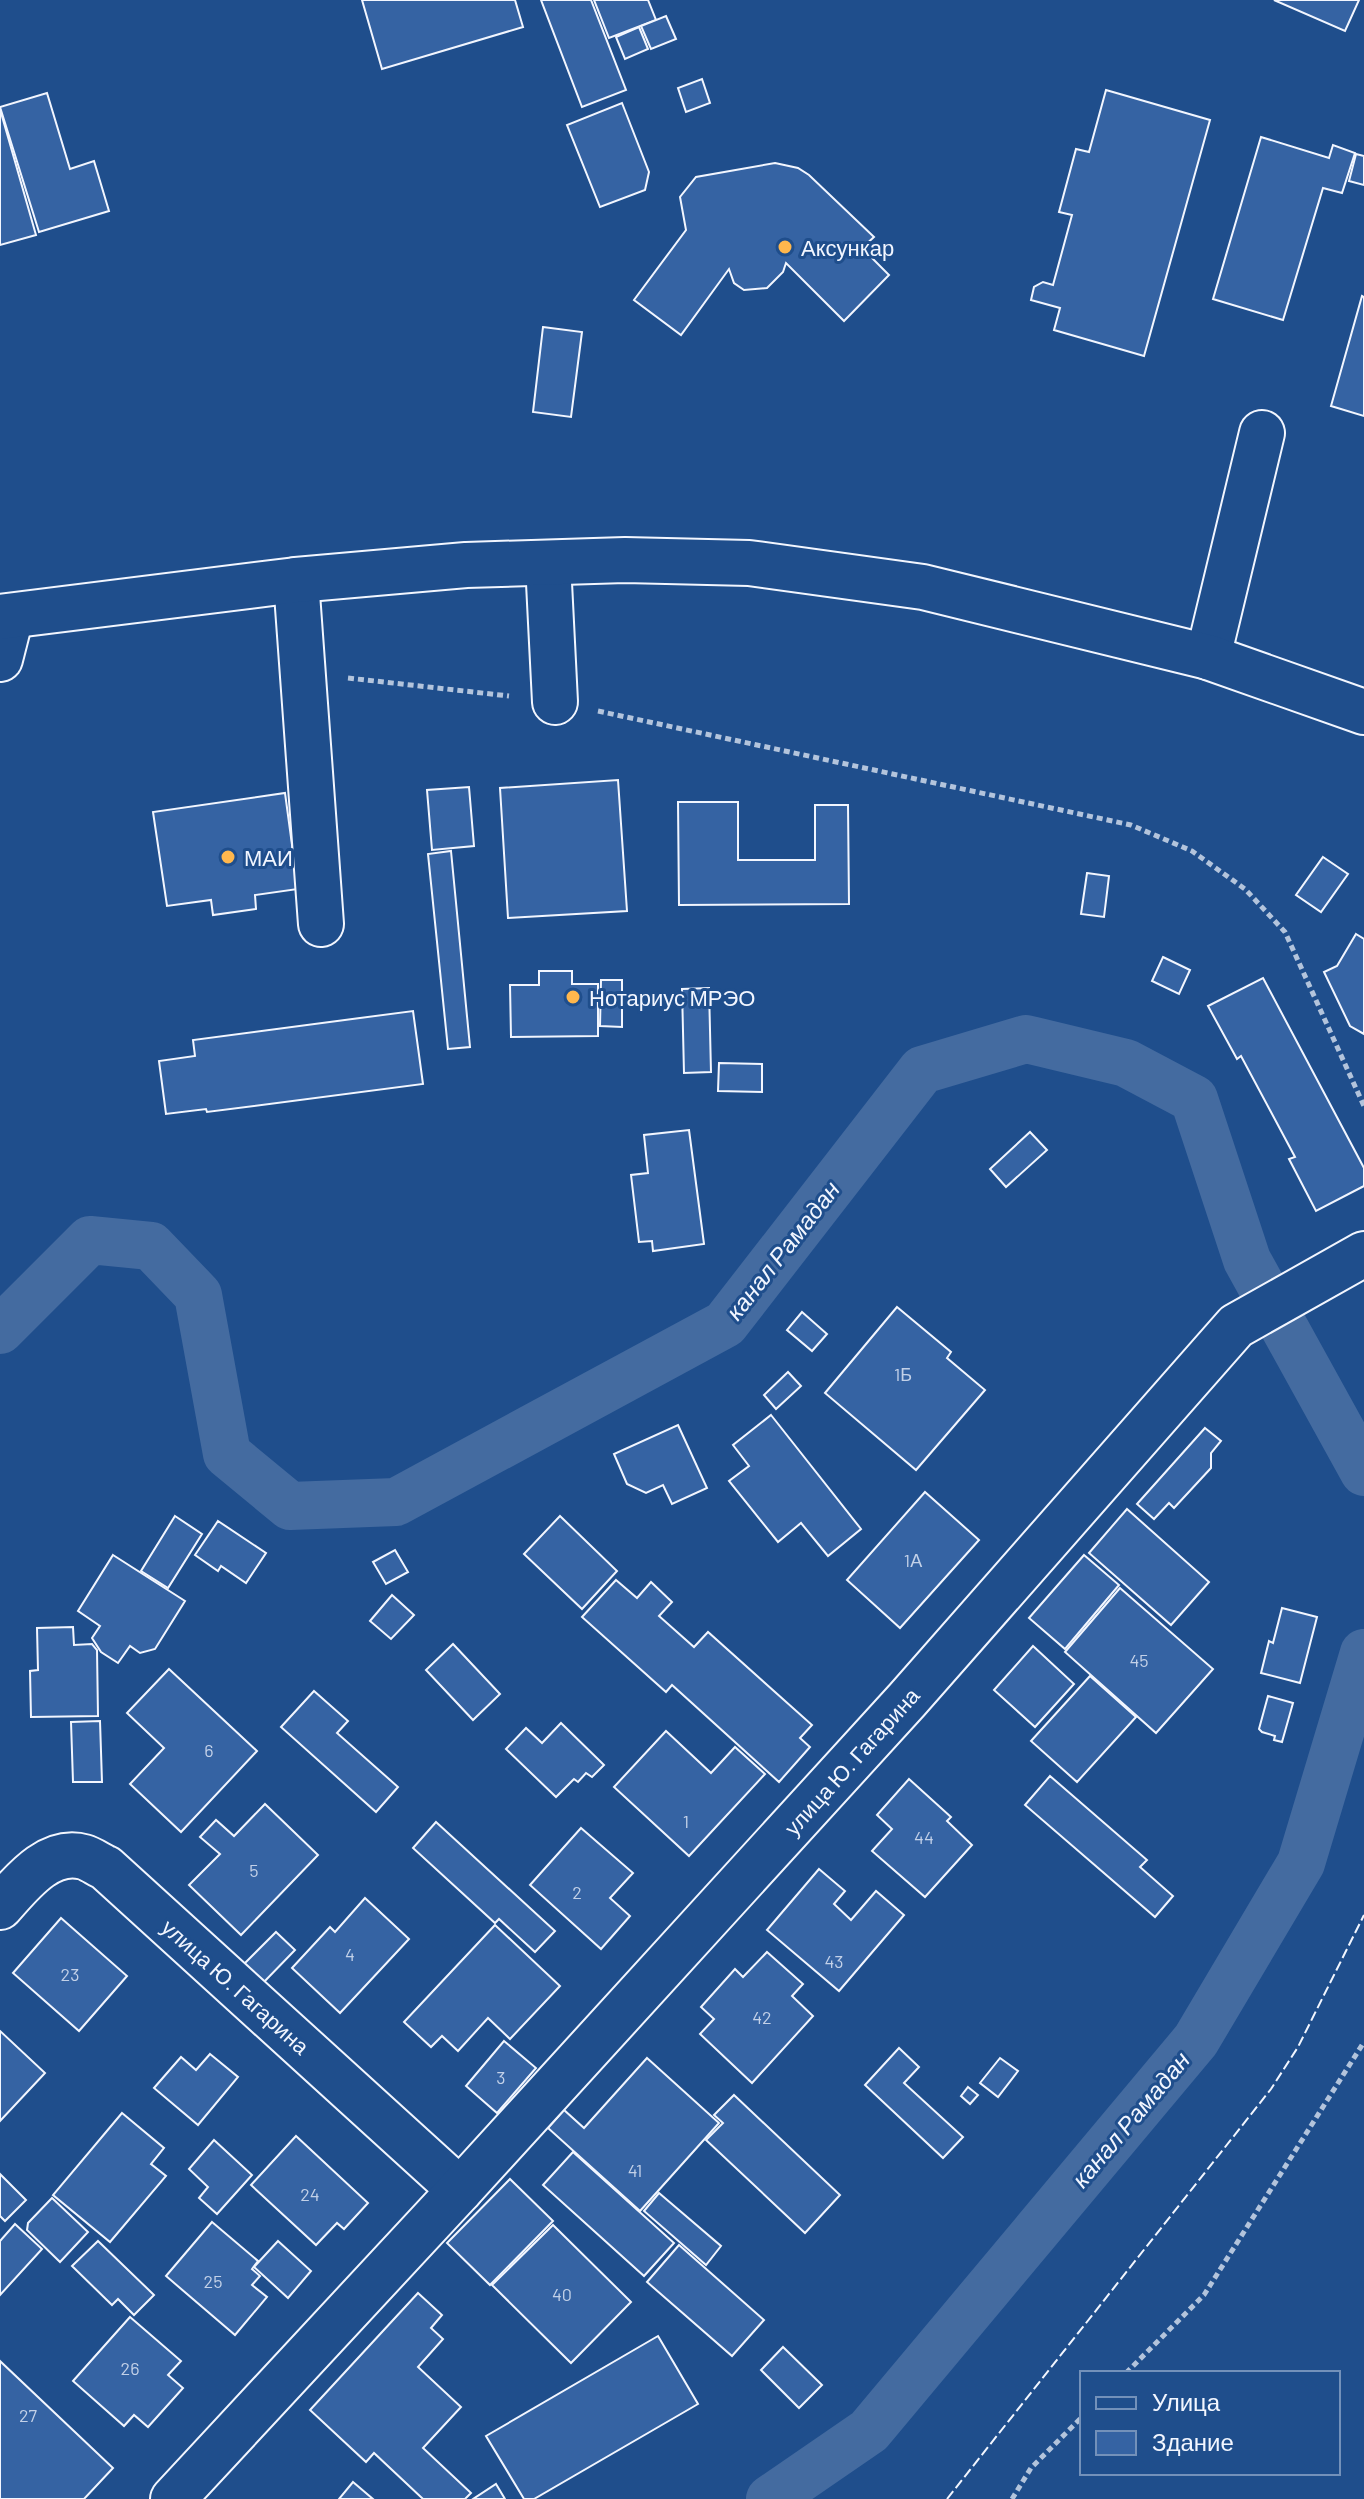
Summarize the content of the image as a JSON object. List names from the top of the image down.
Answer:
{
  "streets": {
    "main road": ["улица Ю. Гагарина"]
  },
  "water": ["канал Рамадан"],
  "places": ["Аксункар", "МАИ", "Нотариус МРЭО"],
  "house_numbers": [
    "1Б",
    "1А",
    "45",
    "6",
    "1",
    "44",
    "5",
    "2",
    "4",
    "43",
    "23",
    "42",
    "3",
    "41",
    "24",
    "25",
    "40",
    "26",
    "27"
  ],
  "legend": ["Улица", "Здание"]
}
